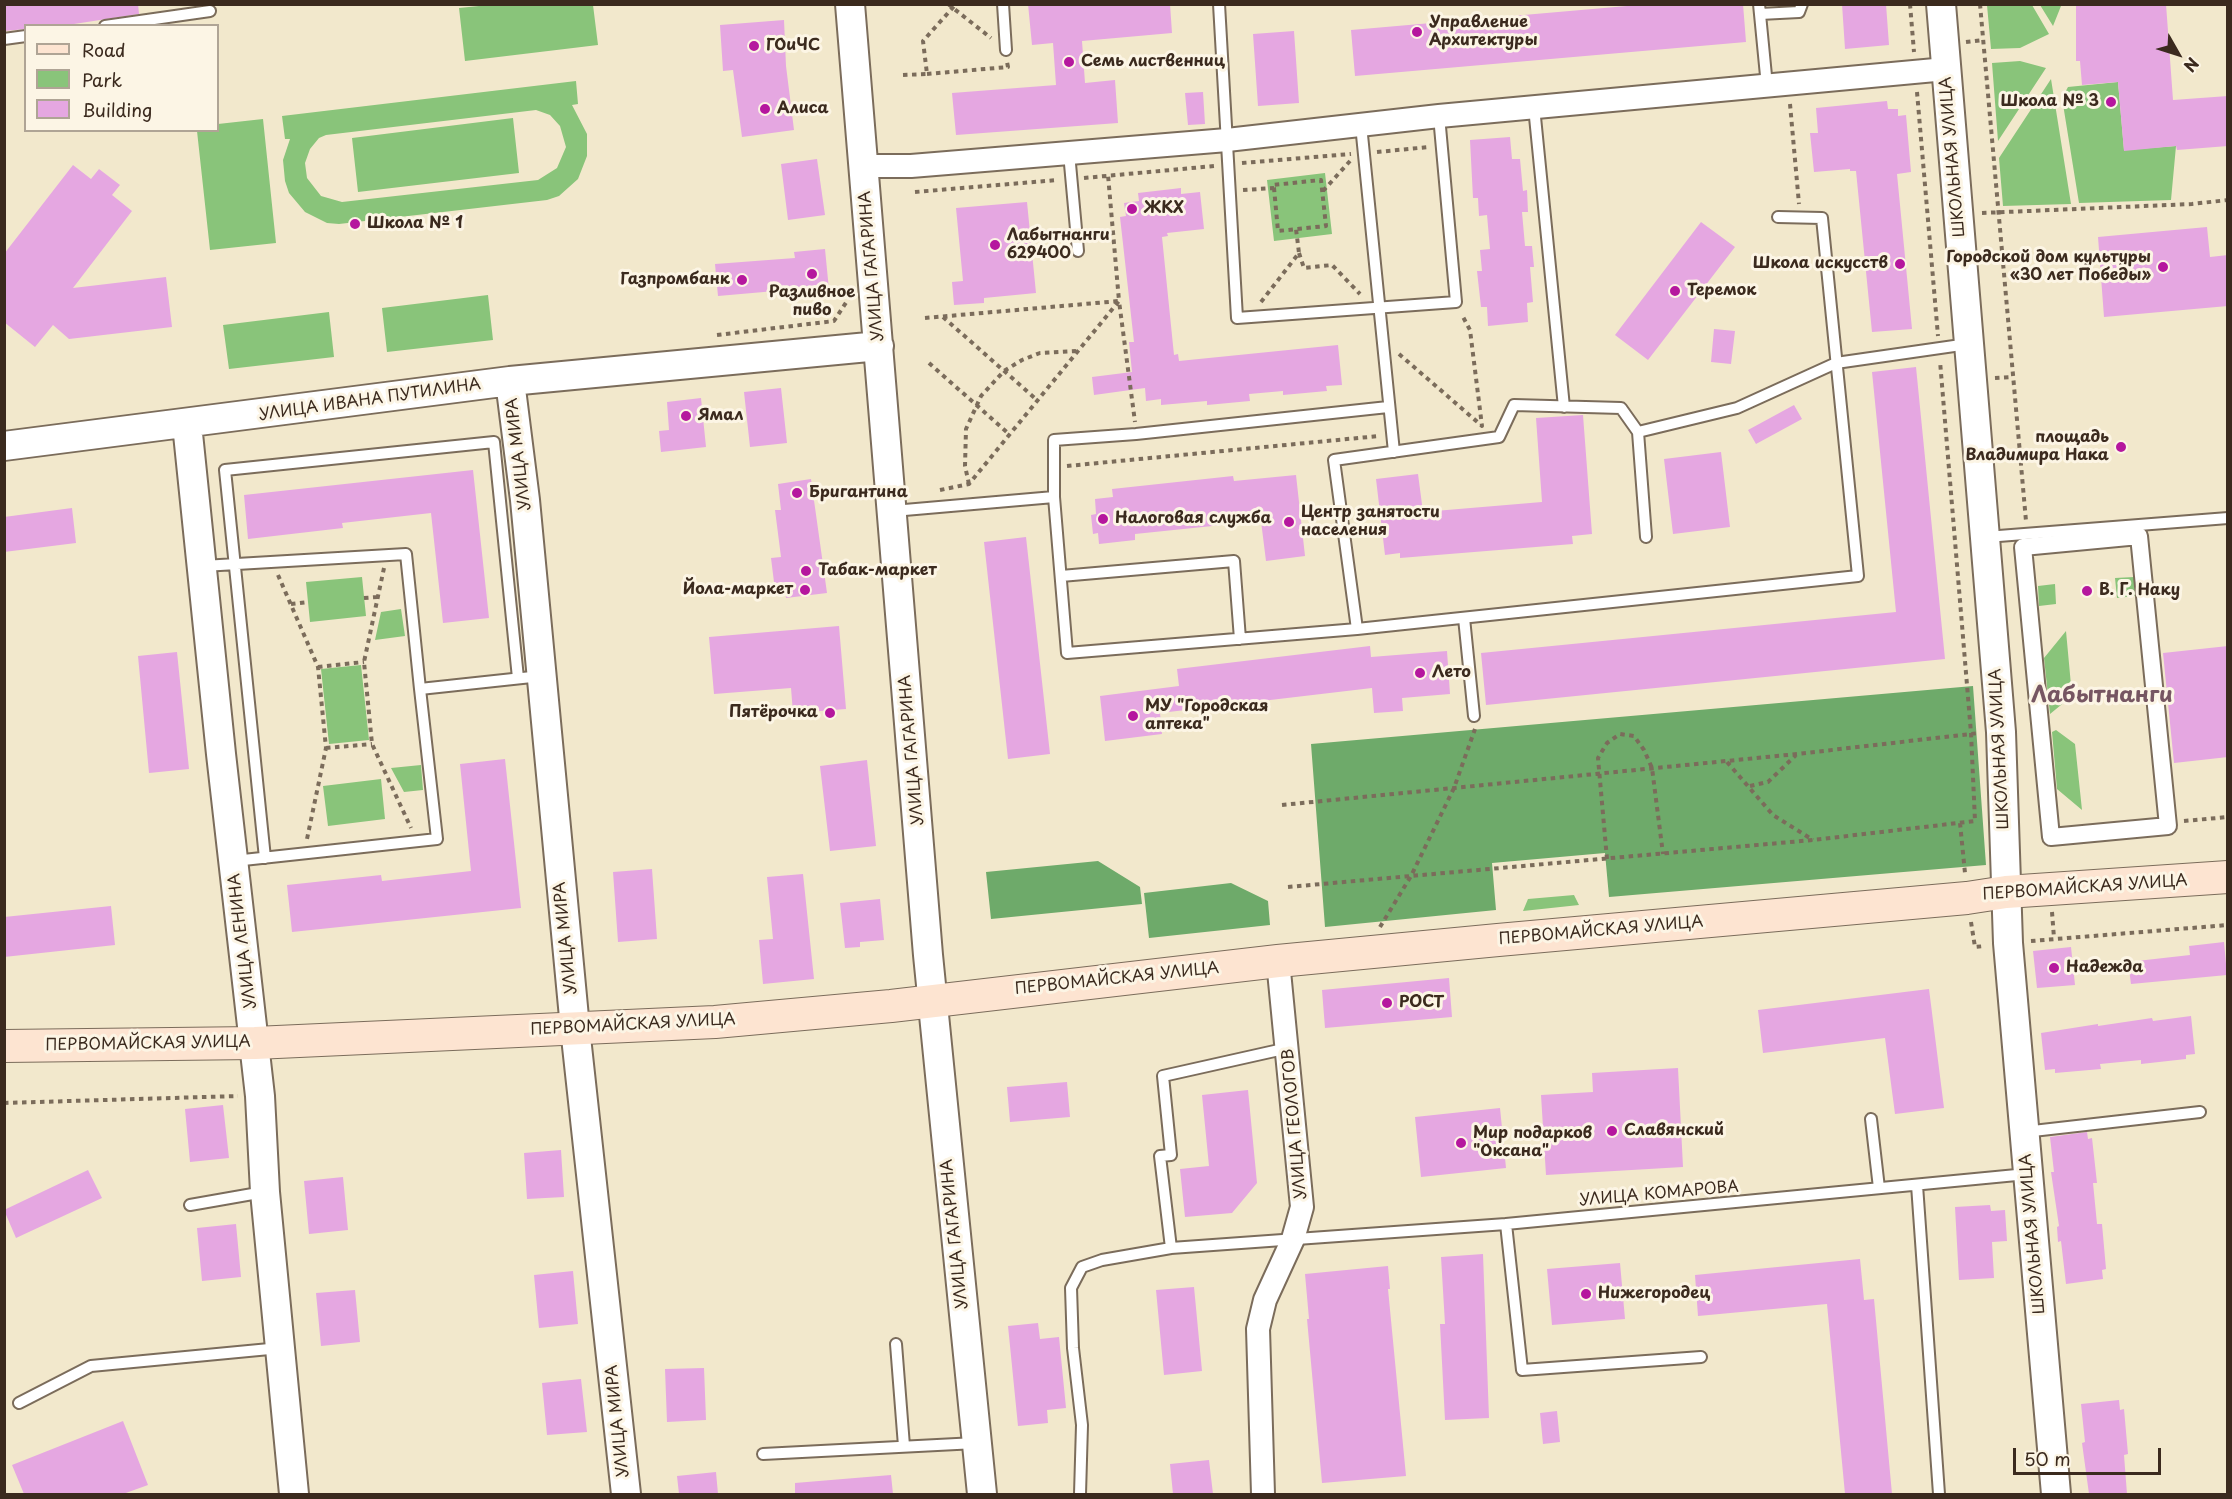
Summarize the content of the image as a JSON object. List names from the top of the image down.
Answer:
{
  "streets": {
    "main road": ["ПЕРВОМАЙСКАЯ УЛИЦА"],
    "street": [
      "ШКОЛЬНАЯ УЛИЦА",
      "УЛИЦА ГАГАРИНА",
      "УЛИЦА ИВАНА ПУТИЛИНА",
      "УЛИЦА МИРА",
      "УЛИЦА ЛЕНИНА",
      "УЛИЦА ГЕОЛОГОВ"
    ],
    "lane": ["УЛИЦА КОМАРОВА"]
  },
  "crossings": [
    ["ШКОЛЬНАЯ УЛИЦА", "ПЕРВОМАЙСКАЯ УЛИЦА"],
    ["ШКОЛЬНАЯ УЛИЦА", "УЛИЦА КОМАРОВА"],
    ["УЛИЦА ГАГАРИНА", "УЛИЦА ИВАНА ПУТИЛИНА"],
    ["УЛИЦА ГАГАРИНА", "ПЕРВОМАЙСКАЯ УЛИЦА"],
    ["УЛИЦА ИВАНА ПУТИЛИНА", "УЛИЦА МИРА"],
    ["УЛИЦА ИВАНА ПУТИЛИНА", "УЛИЦА ЛЕНИНА"],
    ["УЛИЦА МИРА", "ПЕРВОМАЙСКАЯ УЛИЦА"],
    ["ПЕРВОМАЙСКАЯ УЛИЦА", "УЛИЦА ЛЕНИНА"],
    ["ПЕРВОМАЙСКАЯ УЛИЦА", "УЛИЦА ГЕОЛОГОВ"],
    ["УЛИЦА ГЕОЛОГОВ", "УЛИЦА КОМАРОВА"]
  ],
  "districts": ["Лабытнанги"],
  "places": [
    "Управление Архитектуры",
    "ГОиЧС",
    "Семь лиственниц",
    "Школа № 3",
    "Алиса",
    "ЖКХ",
    "Школа № 1",
    "Лабытнанги 629400",
    "Школа искусств",
    "Городской дом культуры «30 лет Победы»",
    "Разливное пиво",
    "Газпромбанк",
    "Теремок",
    "Ямал",
    "площадь Владимира Нака",
    "Бригантина",
    "Налоговая служба",
    "Центр занятости населения",
    "Табак-маркет",
    "Йола-маркет",
    "В. Г. Наку",
    "Лето",
    "Пятёрочка",
    "МУ \"Городская аптека\"",
    "Надежда",
    "РОСТ",
    "Славянский",
    "Мир подарков \"Оксана\"",
    "Нижегородец"
  ],
  "legend": ["Road", "Park", "Building"],
  "scale_bar": "50 m",
  "north": "bottom right"
}
